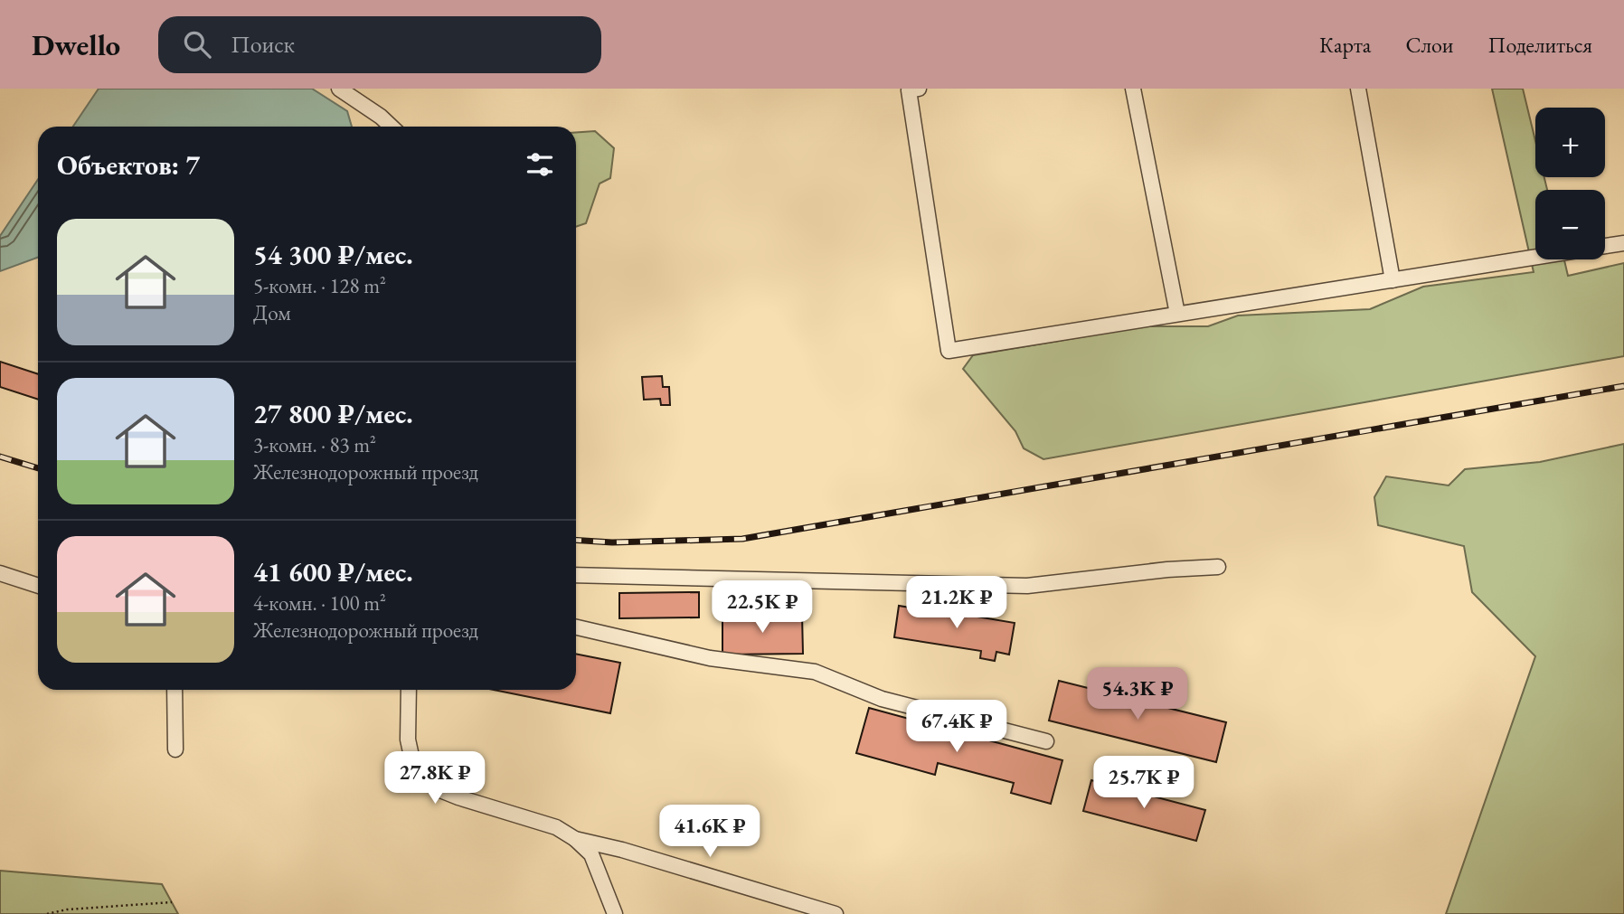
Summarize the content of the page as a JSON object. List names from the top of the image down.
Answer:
{
  "page": {
    "header": "Dwello",
    "search": "Поиск",
    "nav": ["Карта", "Слои", "Поделиться"],
    "map_buttons": ["+", "−"],
    "heading": "Объектов: 7",
    "list": [
      {
        "name": "54 300 ₽/мес.",
        "note": "5-комн. · 128 m² · Дом"
      },
      {
        "name": "27 800 ₽/мес.",
        "note": "3-комн. · 83 m² · Железнодорожный проезд"
      },
      {
        "name": "41 600 ₽/мес.",
        "note": "4-комн. · 100 m² · Железнодорожный проезд"
      }
    ],
    "price": [
      "21.2K ₽",
      "22.5K ₽",
      "54.3K ₽",
      "67.4K ₽",
      "27.8K ₽",
      "25.7K ₽",
      "41.6K ₽"
    ]
  }
}
